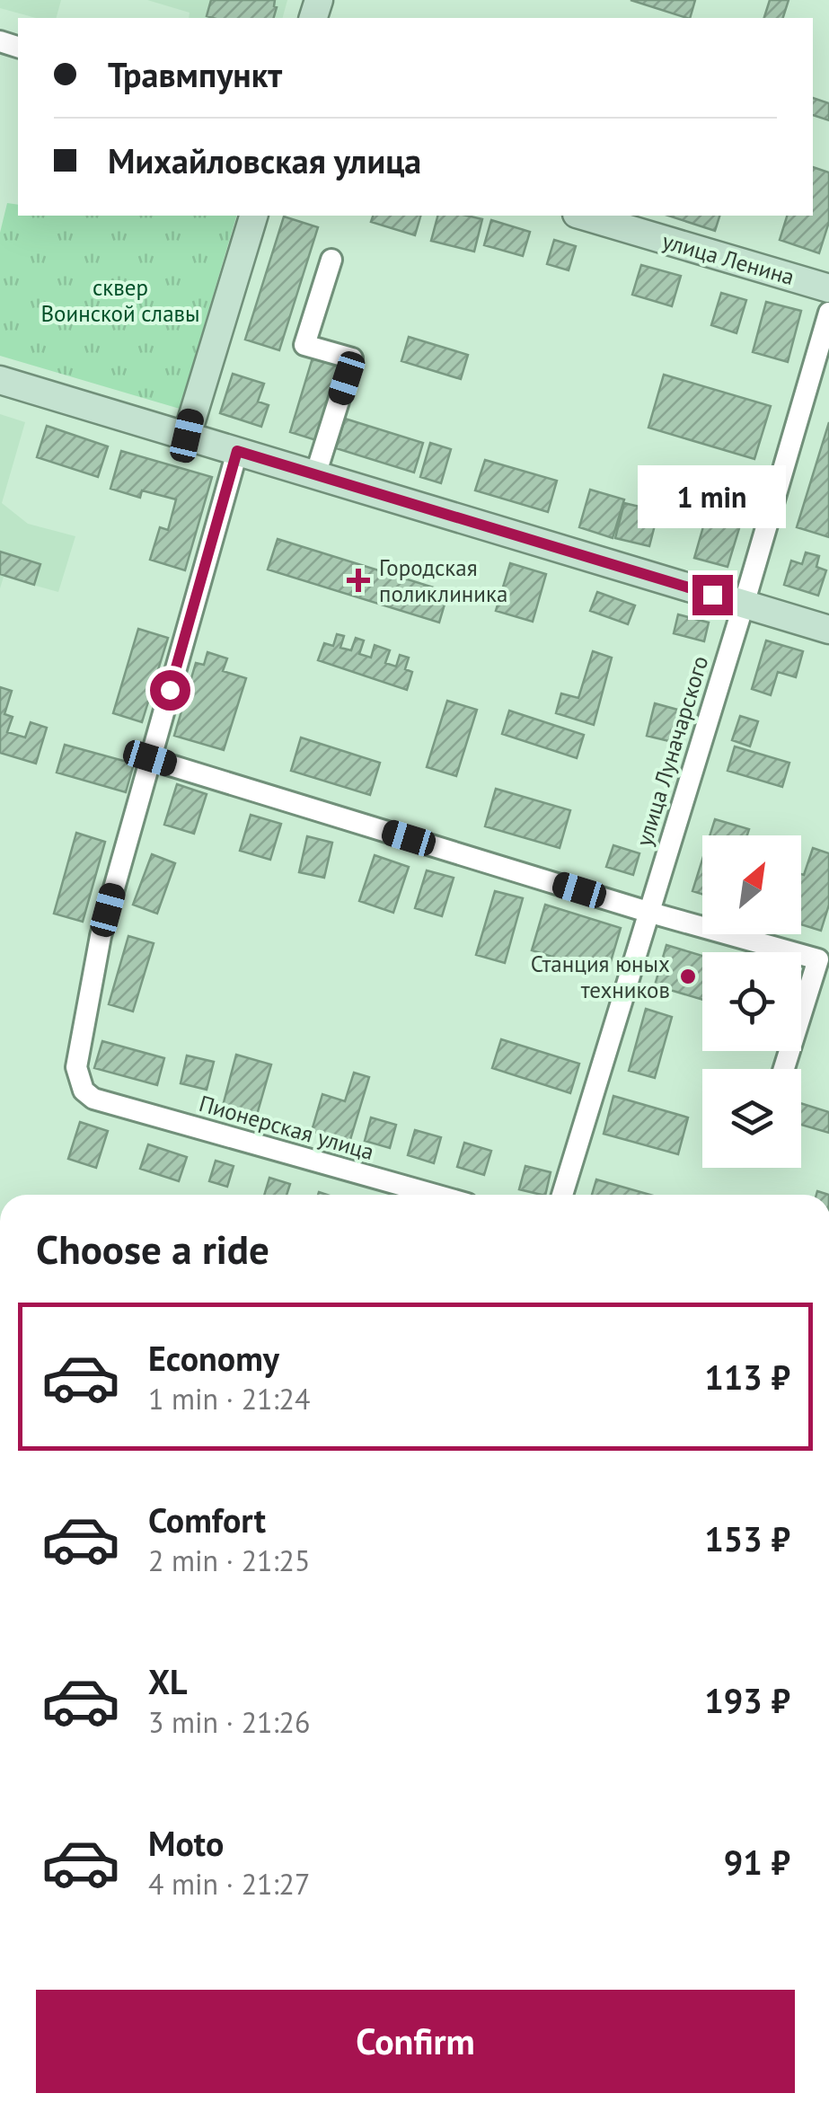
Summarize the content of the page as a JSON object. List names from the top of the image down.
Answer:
{
  "streets": {
    "main road": ["улица Ленина"],
    "street": ["улица Луначарского", "Пионерская улица"]
  },
  "parks": ["сквер Воинской славы"],
  "places": {
    "health": ["Городская поликлиника"],
    "other": ["Станция юных техников"]
  },
  "north": "top right",
  "page": {
    "banner": ["Травмпункт", "Михайловская улица"],
    "bubble": "1 min",
    "heading": "Choose a ride",
    "list": [
      {
        "name": "Economy",
        "note": "1 min · 21:24",
        "value": "113 ₽"
      },
      {
        "name": "Comfort",
        "note": "2 min · 21:25",
        "value": "153 ₽"
      },
      {
        "name": "XL",
        "note": "3 min · 21:26",
        "value": "193 ₽"
      },
      {
        "name": "Moto",
        "note": "4 min · 21:27",
        "value": "91 ₽"
      }
    ],
    "buttons": "Confirm"
  }
}
